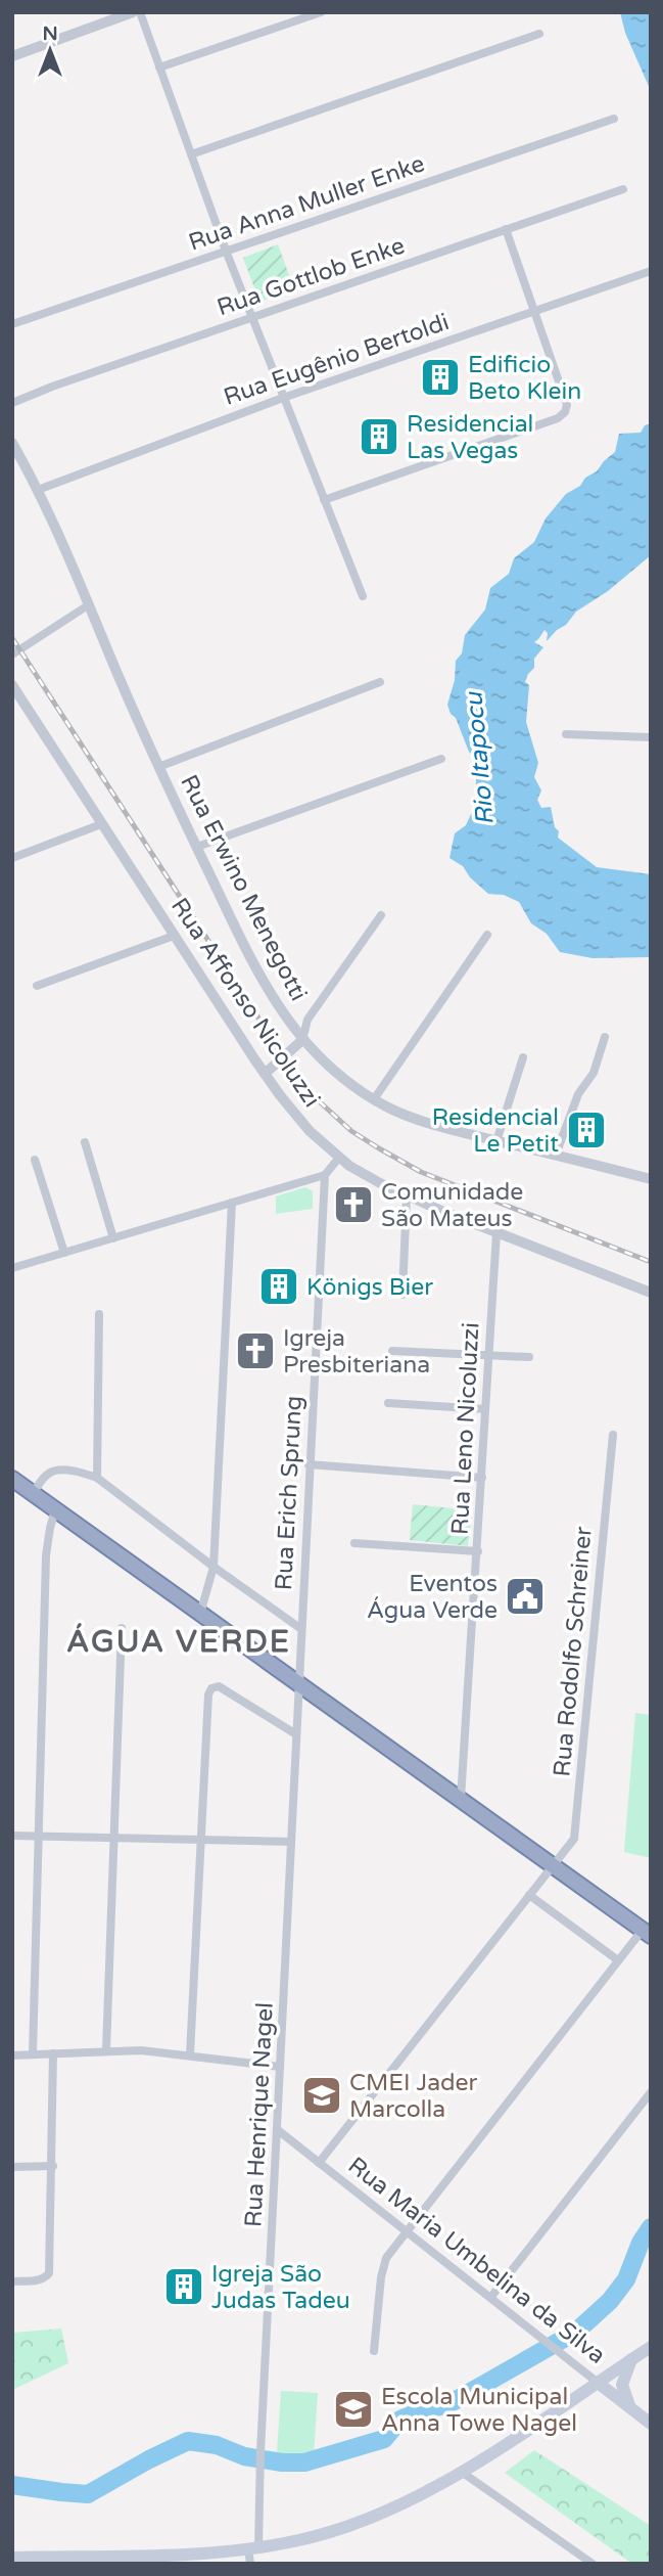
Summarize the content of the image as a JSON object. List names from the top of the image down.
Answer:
{
  "streets": {
    "main road": ["Rua Maria Umbelina da Silva"],
    "street": [
      "Rua Anna Muller Enke",
      "Rua Gottlob Enke",
      "Rua Eugênio Bertoldi",
      "Rua Erwino Menegotti",
      "Rua Affonso Nicoluzzi",
      "Rua Leno Nicoluzzi",
      "Rua Erich Sprung",
      "Rua Rodolfo Schreiner",
      "Rua Henrique Nagel"
    ]
  },
  "crossings": [
    ["Rua Eugênio Bertoldi", "Rua Erwino Menegotti"],
    ["Rua Affonso Nicoluzzi", "Rua Leno Nicoluzzi"],
    ["Rua Erich Sprung", "Rua Henrique Nagel"],
    ["Rua Rodolfo Schreiner", "Rua Maria Umbelina da Silva"],
    ["Rua Henrique Nagel", "Rua Maria Umbelina da Silva"]
  ],
  "districts": ["ÁGUA VERDE"],
  "water": ["Rio Itapocu"],
  "places": {
    "building": [
      "Edificio Beto Klein",
      "Residencial Las Vegas",
      "Residencial Le Petit",
      "Königs Bier",
      "Igreja São Judas Tadeu"
    ],
    "church": ["Comunidade São Mateus", "Igreja Presbiteriana"],
    "public building": ["Eventos Água Verde"],
    "school or university": ["CMEI Jader Marcolla", "Escola Municipal Anna Towe Nagel"]
  },
  "north": "top"
}
